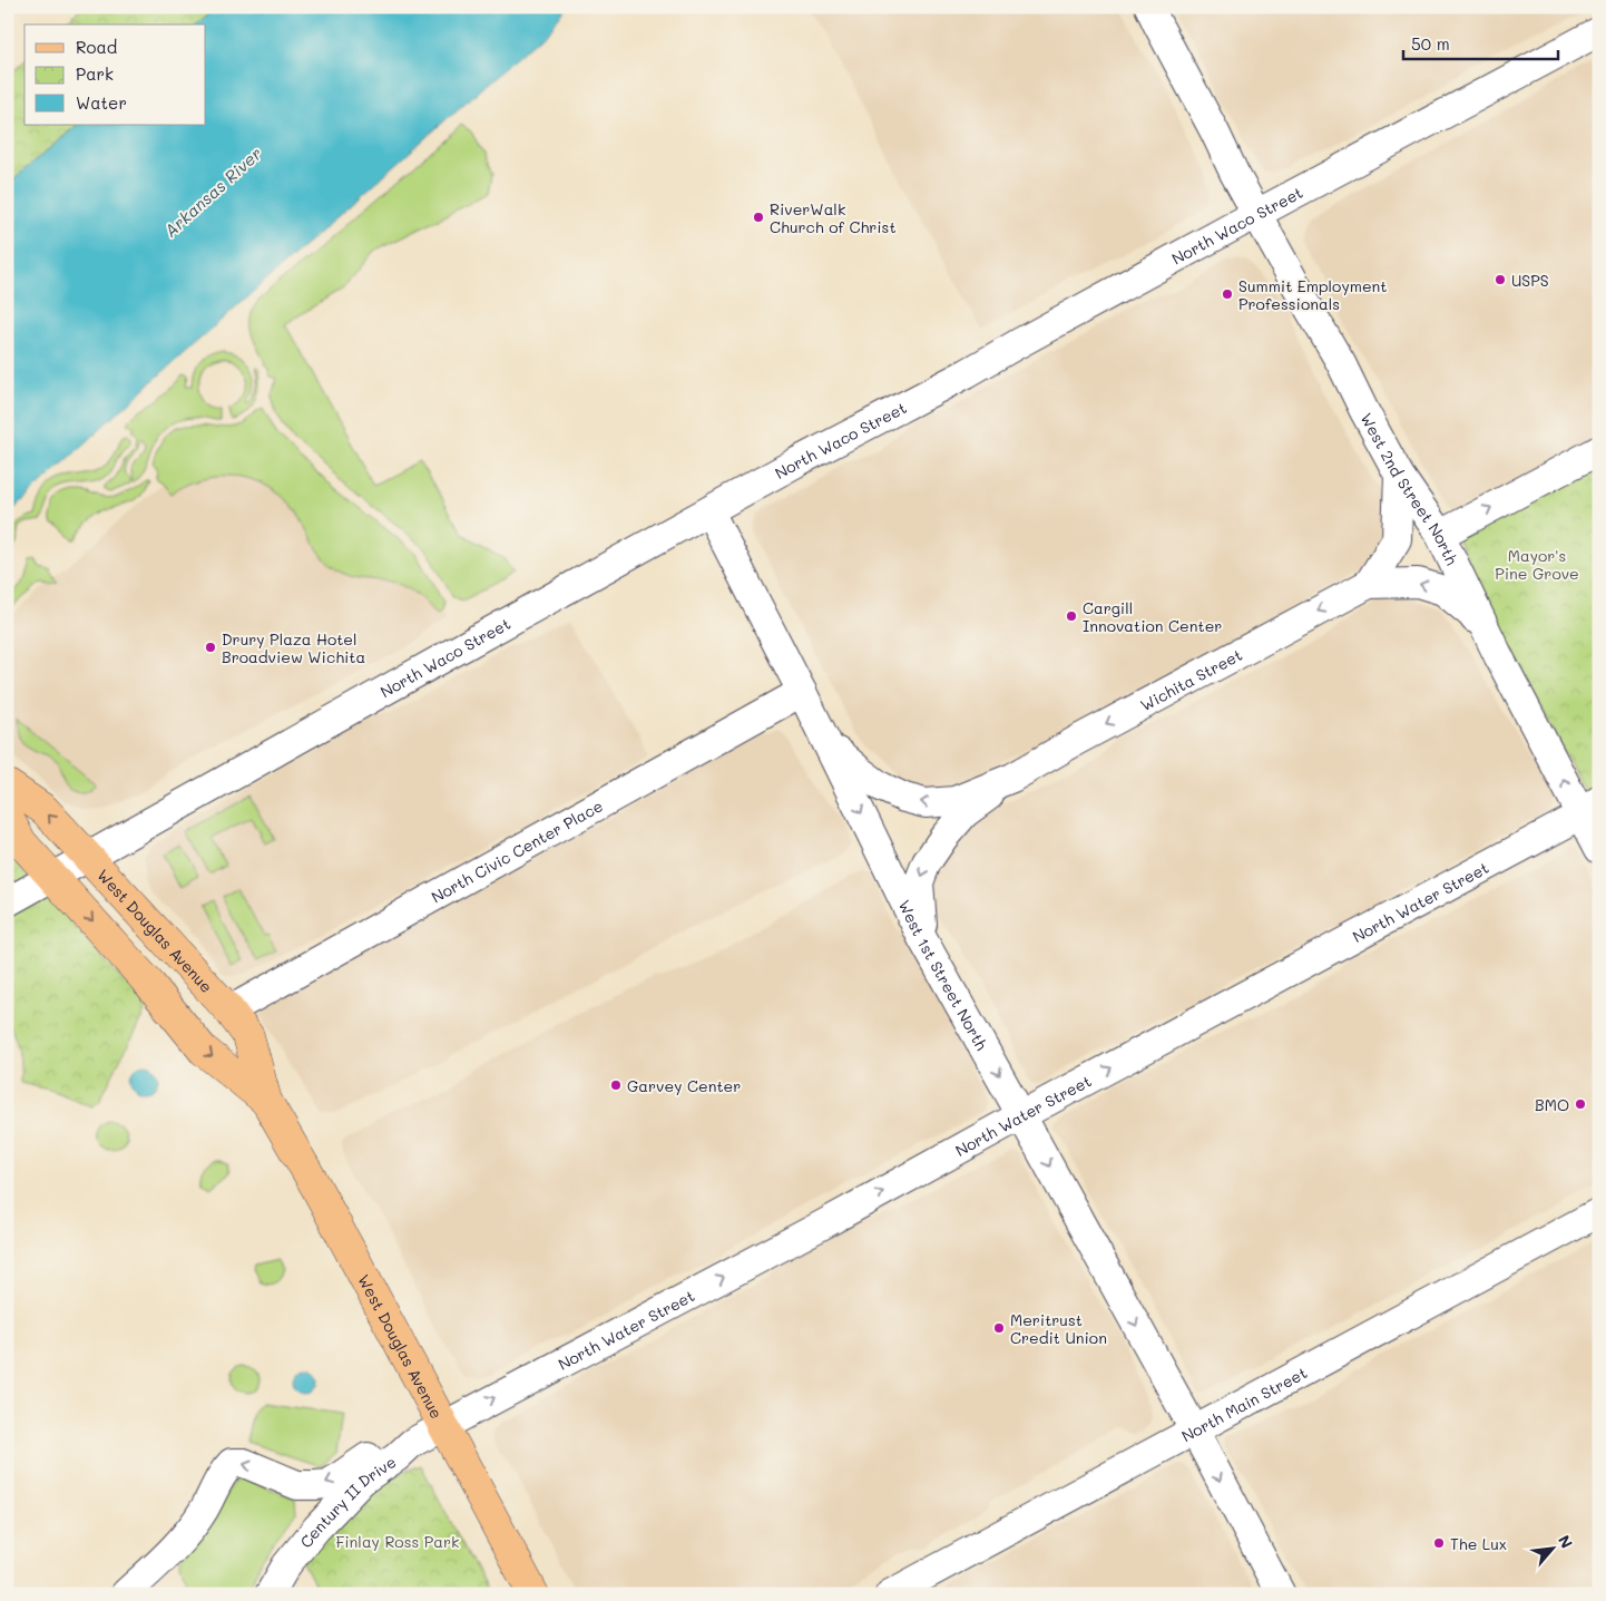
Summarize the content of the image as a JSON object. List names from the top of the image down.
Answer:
{
  "streets": {
    "main road": ["West Douglas Avenue"],
    "street": [
      "North Waco Street",
      "West 2nd Street North",
      "Wichita Street",
      "North Civic Center Place",
      "North Water Street",
      "West 1st Street North",
      "North Main Street",
      "Century II Drive"
    ]
  },
  "crossings": [
    ["North Waco Street", "West 2nd Street North"],
    ["North Waco Street", "West Douglas Avenue"],
    ["North Waco Street", "West 1st Street North"],
    ["West 2nd Street North", "North Water Street"],
    ["North Civic Center Place", "West Douglas Avenue"],
    ["North Civic Center Place", "West 1st Street North"],
    ["North Water Street", "West Douglas Avenue"],
    ["North Water Street", "West 1st Street North"],
    ["North Water Street", "Century II Drive"],
    ["West Douglas Avenue", "Century II Drive"],
    ["West 1st Street North", "North Main Street"]
  ],
  "one_way": ["Wichita Street", "North Water Street", "West 1st Street North"],
  "water": ["Arkansas River"],
  "parks": ["Mayor's Pine Grove", "Finlay Ross Park"],
  "places": [
    "RiverWalk Church of Christ",
    "USPS",
    "Summit Employment Professionals",
    "Cargill Innovation Center",
    "Drury Plaza Hotel Broadview Wichita",
    "Garvey Center",
    "BMO",
    "Meritrust Credit Union",
    "The Lux"
  ],
  "legend": ["Road", "Park", "Water"],
  "scale_bar": "50 m",
  "north": "top right"
}
